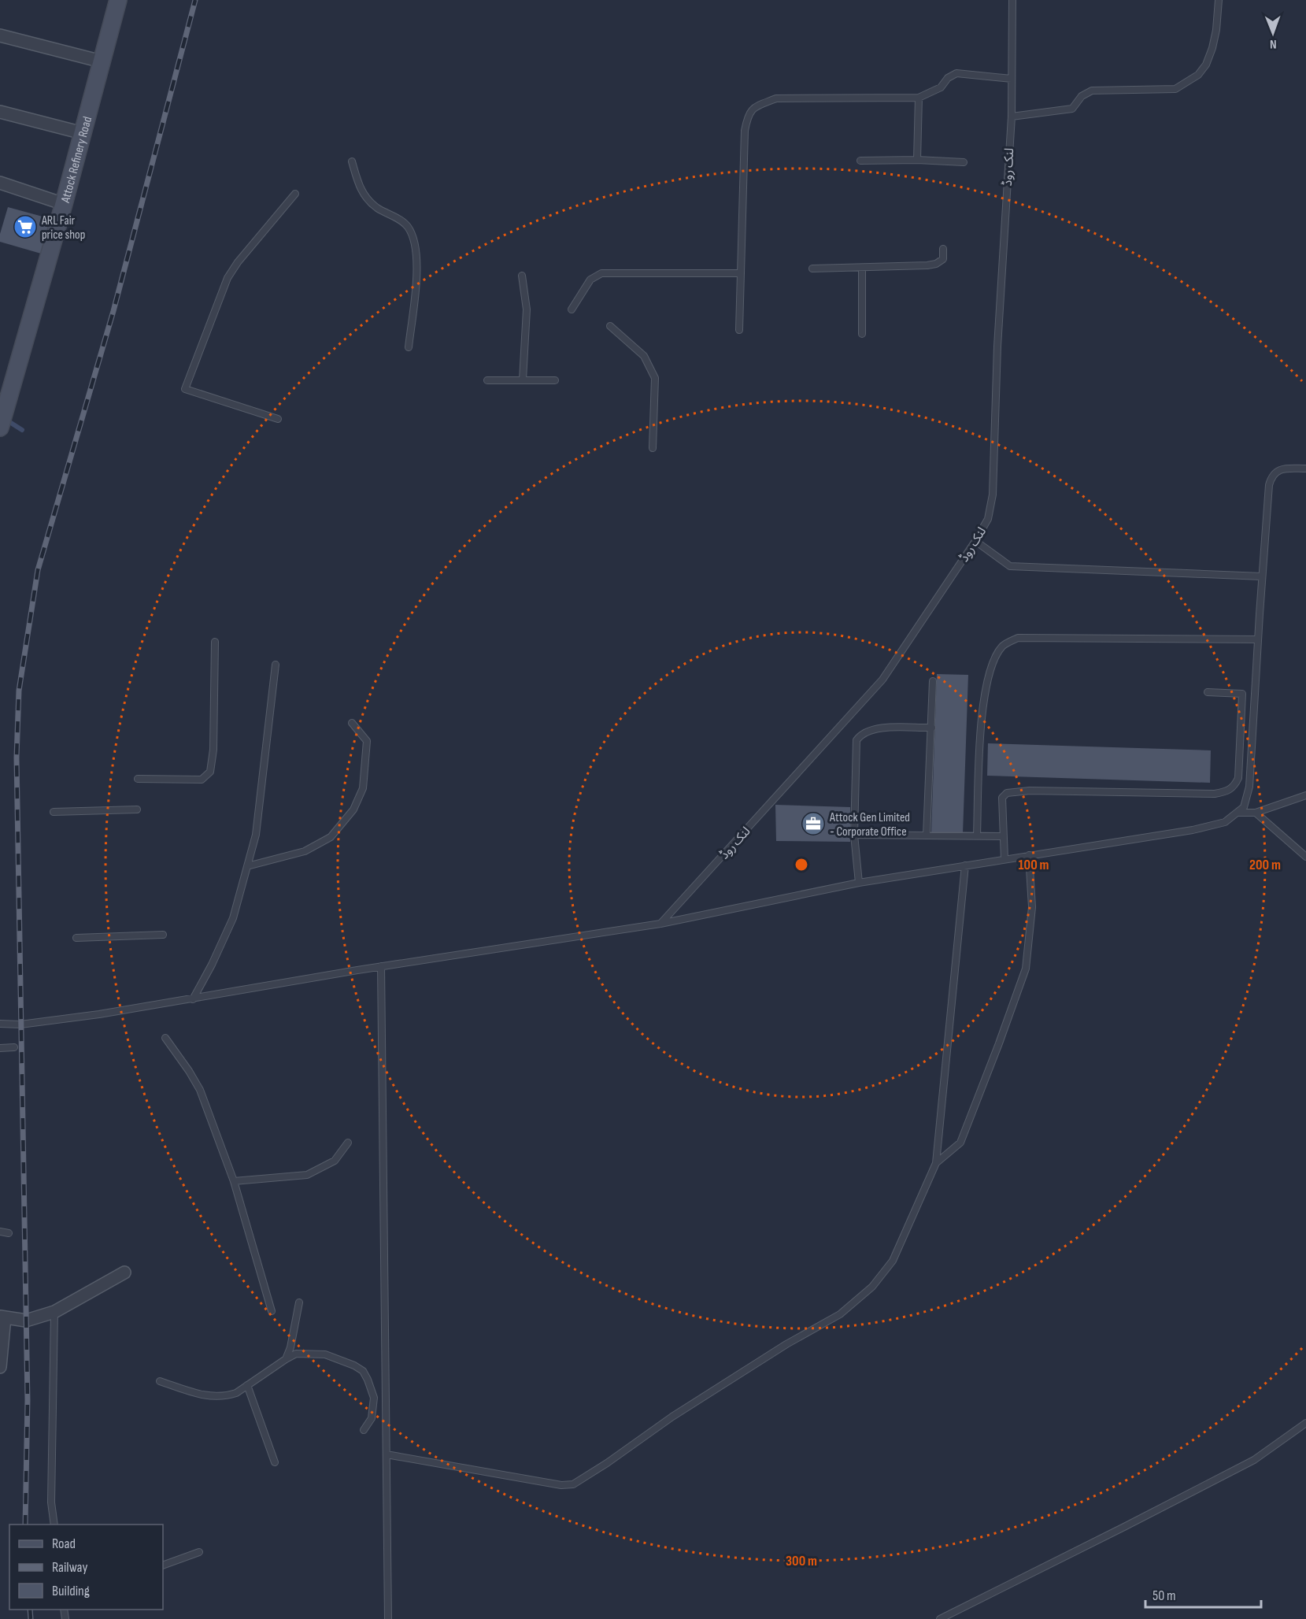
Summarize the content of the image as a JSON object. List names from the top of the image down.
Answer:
{
  "streets": {
    "street": ["Attock Refinery Road"],
    "lane": ["لنک روڈ"]
  },
  "places": {
    "supermarket": ["ARL Fair price shop"],
    "office": ["Attock Gen Limited - Corporate Office"]
  },
  "legend": ["Road", "Railway", "Building"],
  "scale_bar": "50 m",
  "north": "bottom",
  "rings": ["100 m", "200 m", "300 m"]
}
